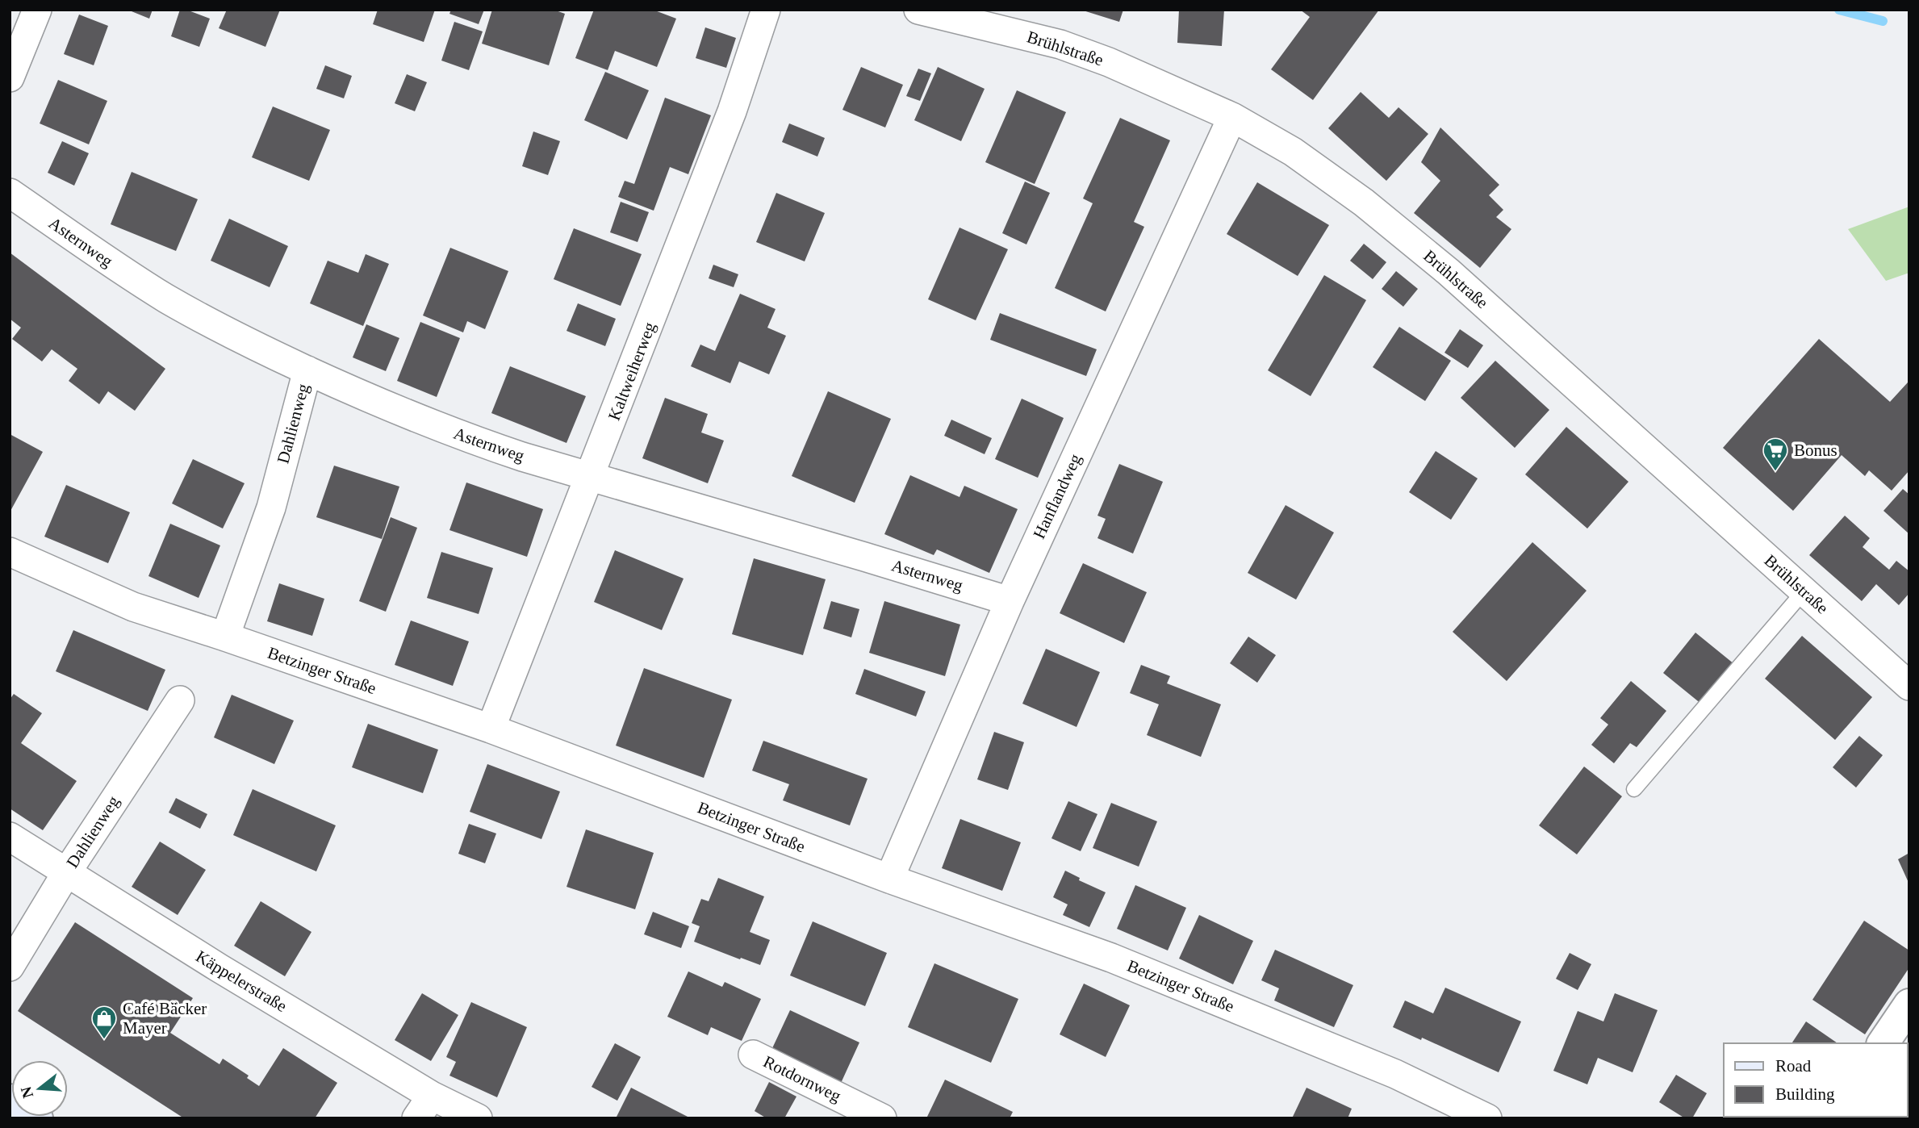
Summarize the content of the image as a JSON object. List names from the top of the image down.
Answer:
{
  "streets": {
    "street": [
      "Brühlstraße",
      "Asternweg",
      "Kaltweiherweg",
      "Dahlienweg",
      "Hanflandweg",
      "Betzinger Straße",
      "Käppelerstraße",
      "Rotdornweg"
    ]
  },
  "crossings": [
    ["Brühlstraße", "Hanflandweg"],
    ["Asternweg", "Kaltweiherweg"],
    ["Asternweg", "Dahlienweg"],
    ["Asternweg", "Hanflandweg"],
    ["Kaltweiherweg", "Betzinger Straße"],
    ["Dahlienweg", "Betzinger Straße"],
    ["Dahlienweg", "Käppelerstraße"],
    ["Hanflandweg", "Betzinger Straße"]
  ],
  "places": {
    "supermarket": ["Bonus"],
    "shop": ["Café Bäcker Mayer"]
  },
  "legend": ["Road", "Building"],
  "north": "left"
}
